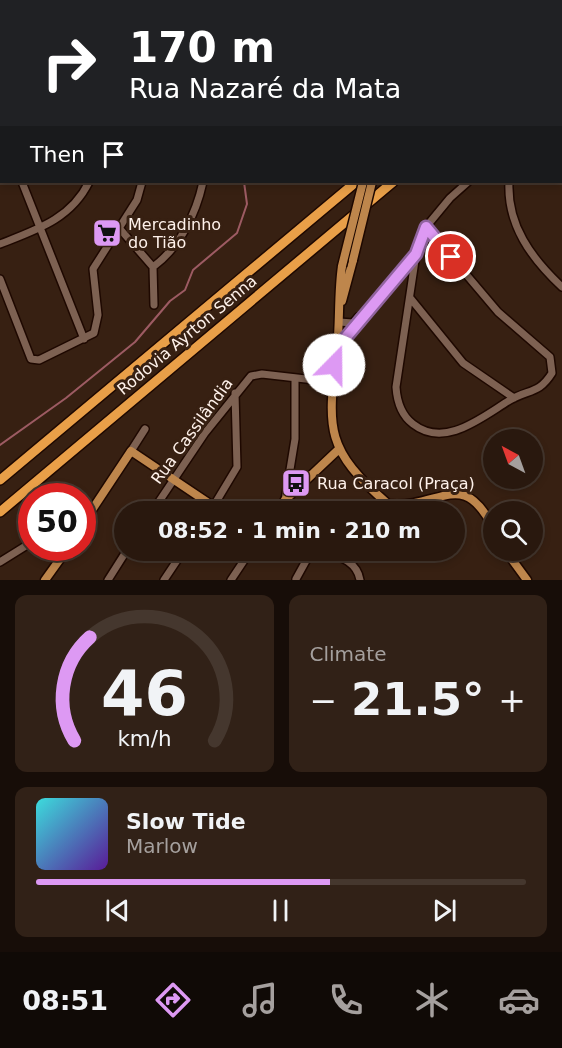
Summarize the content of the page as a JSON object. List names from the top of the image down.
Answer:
{
  "streets": {
    "highway": ["Rodovia Ayrton Senna"],
    "street": ["Rua Cassilândia"]
  },
  "places": {
    "supermarket": ["Mercadinho do Tião"],
    "bus stop": ["Rua Caracol (Praça)"]
  },
  "north": "top left",
  "page": {
    "turn": ["170 m", "Rua Nazaré da Mata"],
    "then": "Then",
    "limit": "50",
    "trip": "08:52 · 1 min · 210 m",
    "tile": "Climate",
    "heat": ["−", "21.5°", "+"],
    "song": ["Slow Tide", "Marlow"],
    "tabs": "08:51",
    "gauge": ["46", "km/h"]
  }
}
